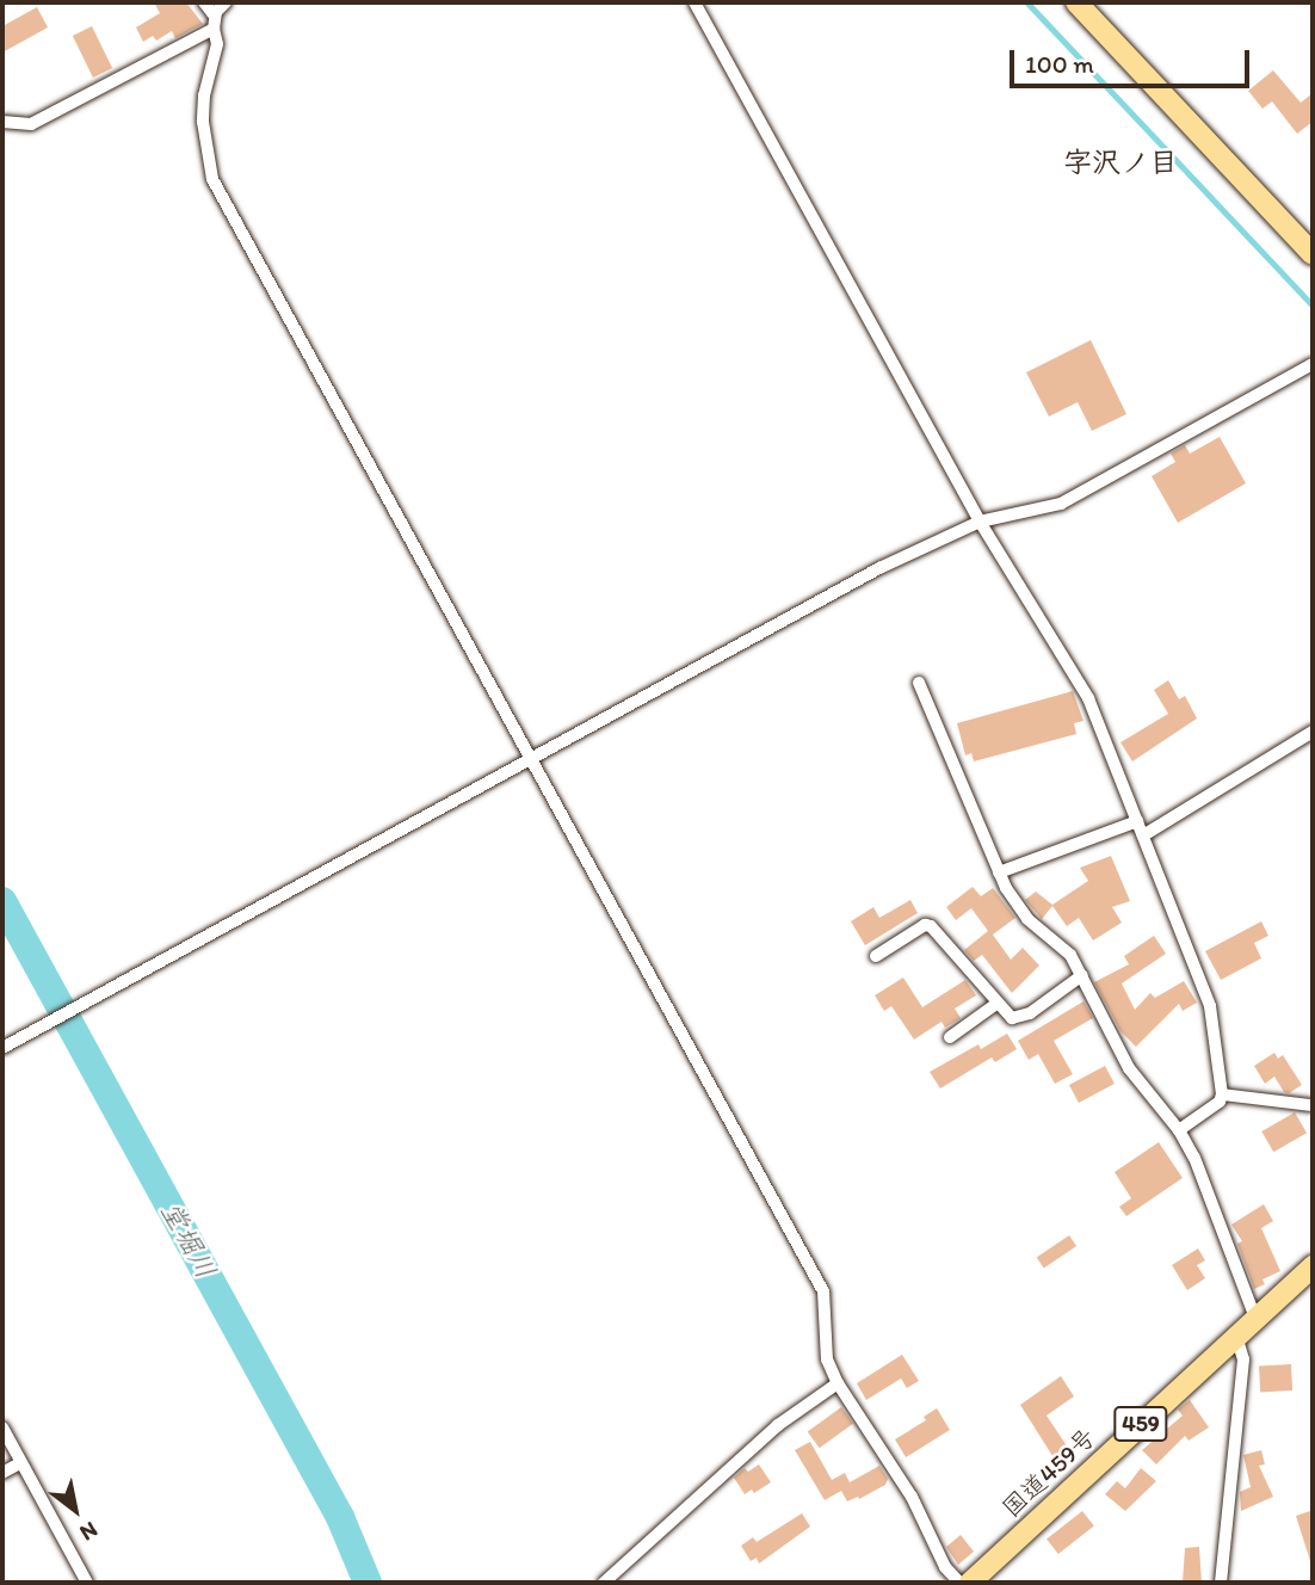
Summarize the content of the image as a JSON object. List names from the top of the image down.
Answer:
{
  "streets": {
    "highway": ["459", "国道459号"]
  },
  "districts": ["字沢ノ目"],
  "water": ["堂堀川"],
  "scale_bar": "100 m",
  "north": "bottom right"
}
